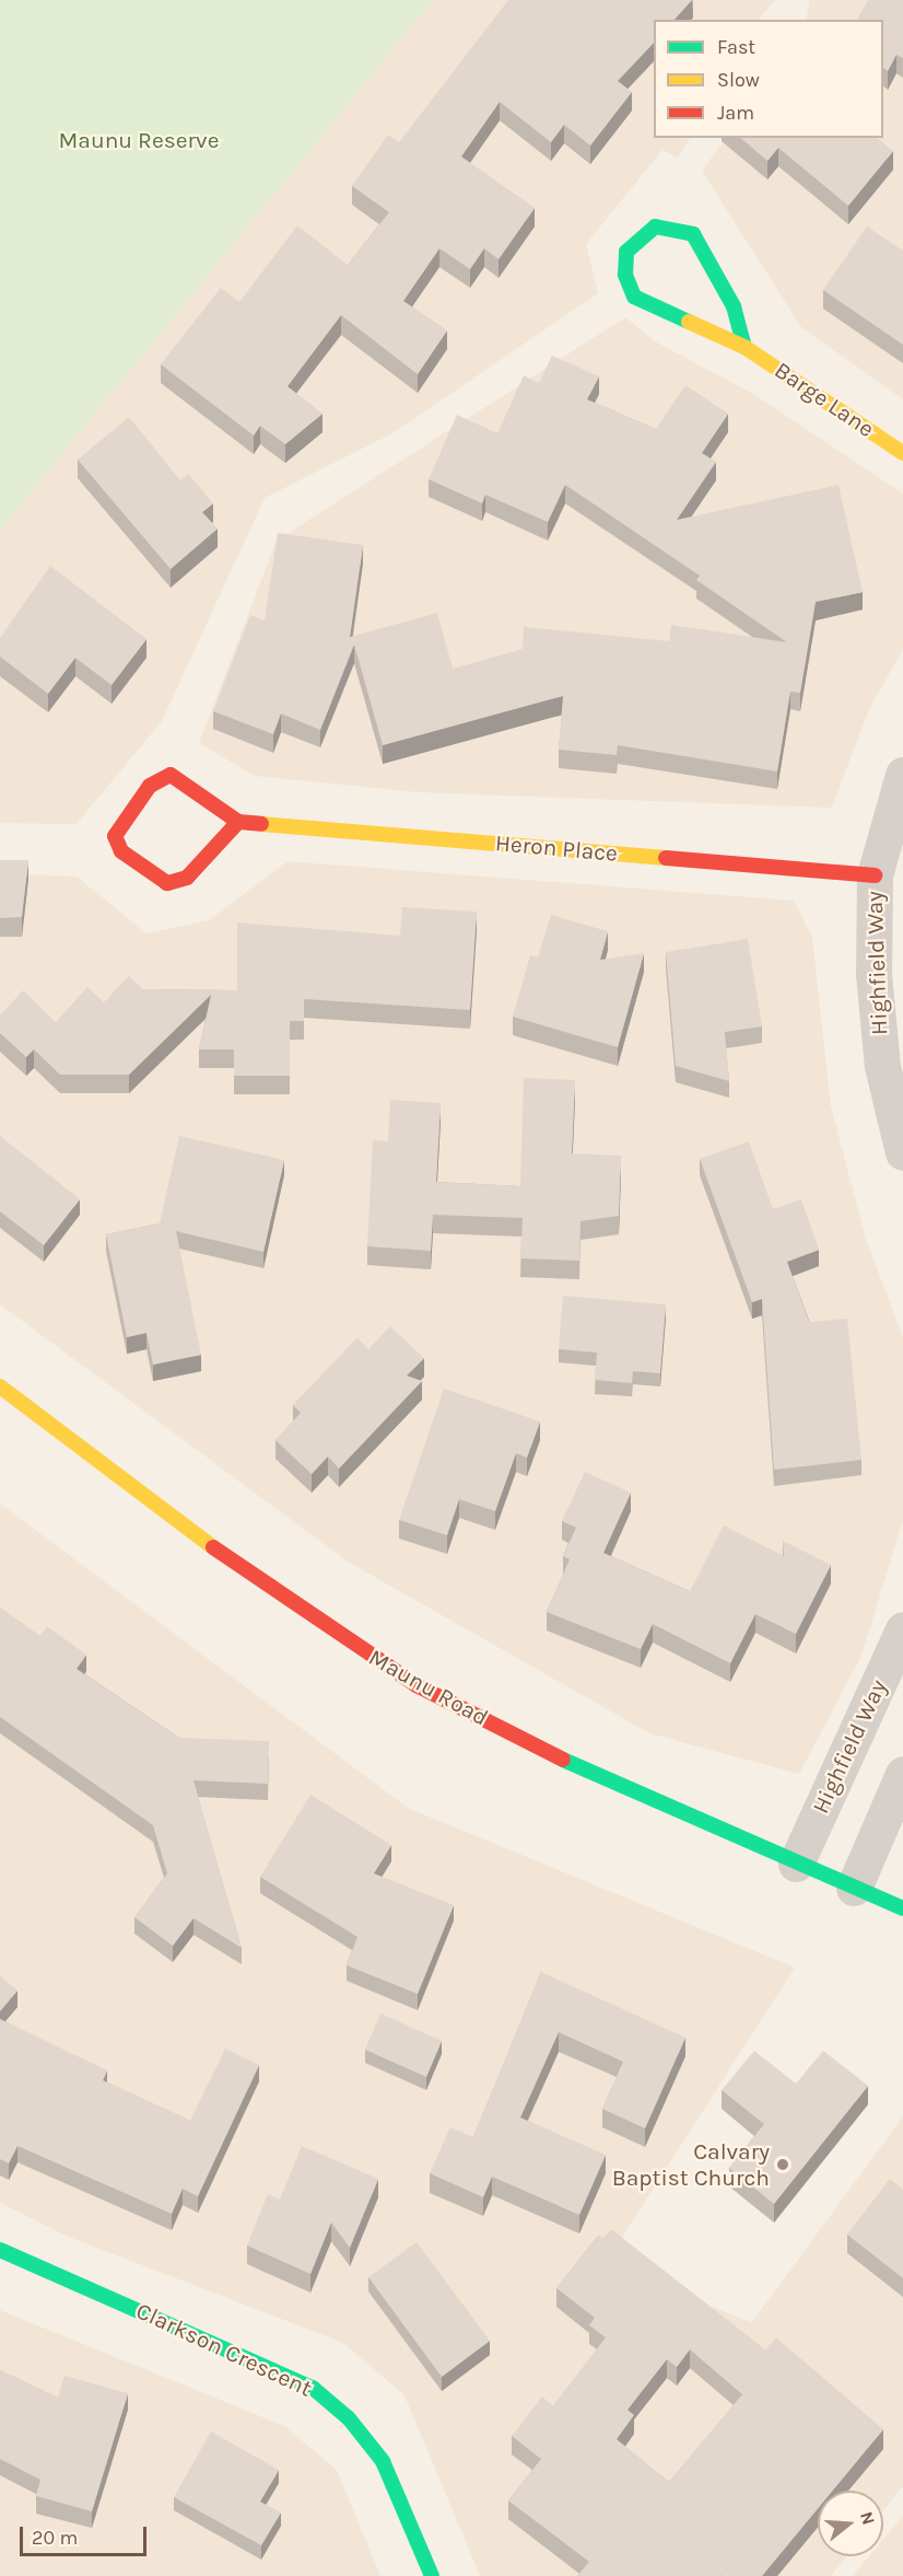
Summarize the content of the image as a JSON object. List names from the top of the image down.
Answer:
{
  "streets": {
    "street": [
      "Barge Lane",
      "Heron Place",
      "Highfield Way",
      "Maunu Road",
      "Clarkson Crescent"
    ]
  },
  "crossings": [
    ["Heron Place", "Highfield Way"],
    ["Highfield Way", "Maunu Road"]
  ],
  "parks": ["Maunu Reserve"],
  "places": ["Calvary Baptist Church"],
  "legend": ["Fast", "Slow", "Jam"],
  "scale_bar": "20 m",
  "north": "right"
}
